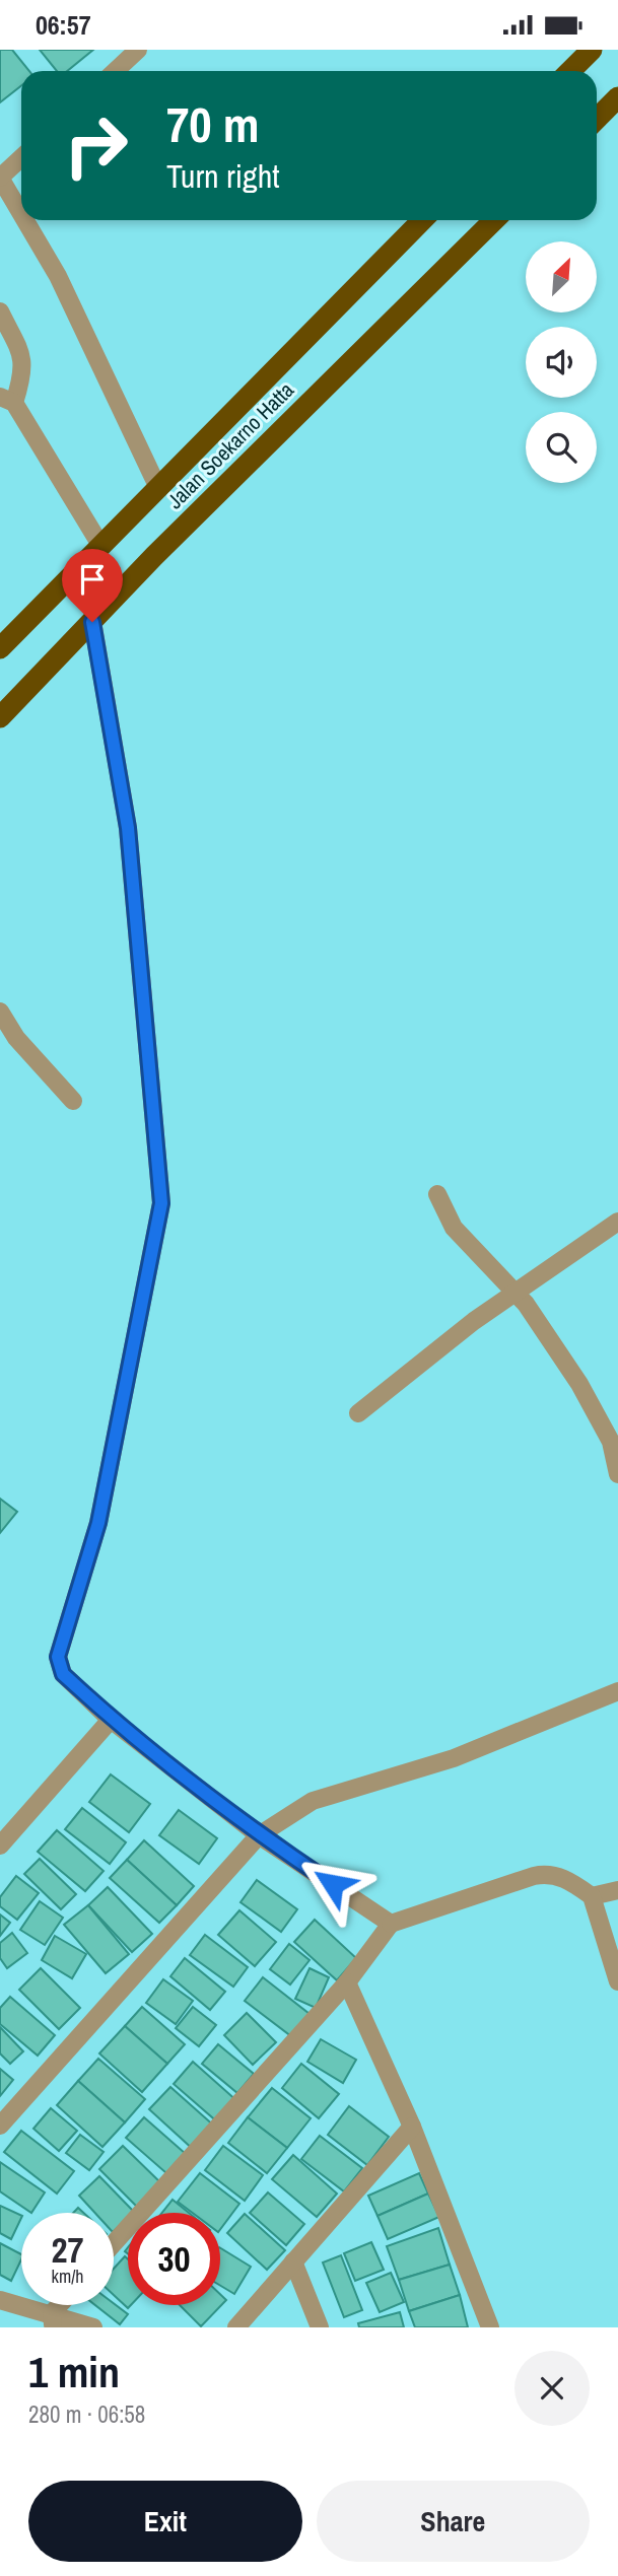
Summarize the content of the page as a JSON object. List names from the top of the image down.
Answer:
{
  "streets": {
    "highway": ["Jalan Soekarno Hatta"]
  },
  "north": "top right",
  "page": {
    "status": "06:57",
    "turn": ["70 m", "Turn right"],
    "speed": "27 km/h",
    "limit": "30",
    "heading": ["1 min", "280 m · 06:58"],
    "buttons": ["Exit", "Share"]
  }
}
